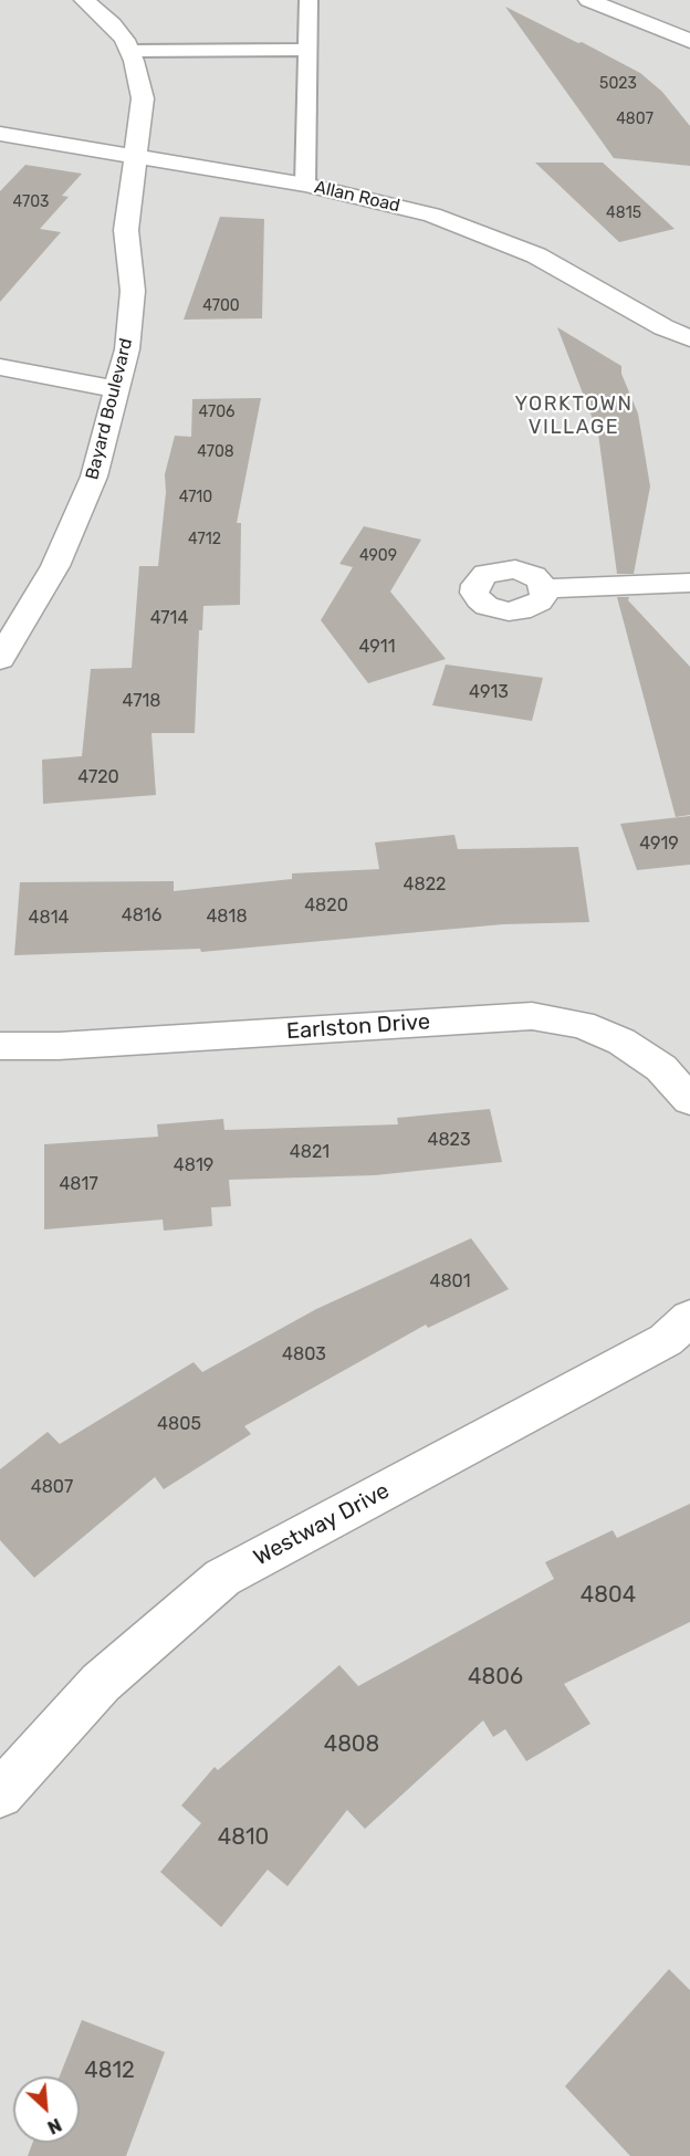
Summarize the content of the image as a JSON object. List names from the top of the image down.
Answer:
{
  "streets": {
    "street": [
      "Allan Road",
      "Bayard Boulevard",
      "Earlston Drive",
      "Westway Drive"
    ]
  },
  "crossings": [
    ["Allan Road", "Bayard Boulevard"]
  ],
  "districts": ["YORKTOWN VILLAGE"],
  "house_numbers": [
    "5023",
    "4807",
    "4703",
    "4815",
    "4700",
    "4706",
    "4708",
    "4710",
    "4712",
    "4909",
    "4714",
    "4911",
    "4913",
    "4718",
    "4720",
    "4919",
    "4822",
    "4820",
    "4816",
    "4818",
    "4814",
    "4823",
    "4821",
    "4819",
    "4817",
    "4801",
    "4803",
    "4805",
    "4807",
    "4804",
    "4806",
    "4808",
    "4810",
    "4812"
  ],
  "north": "bottom right"
}
